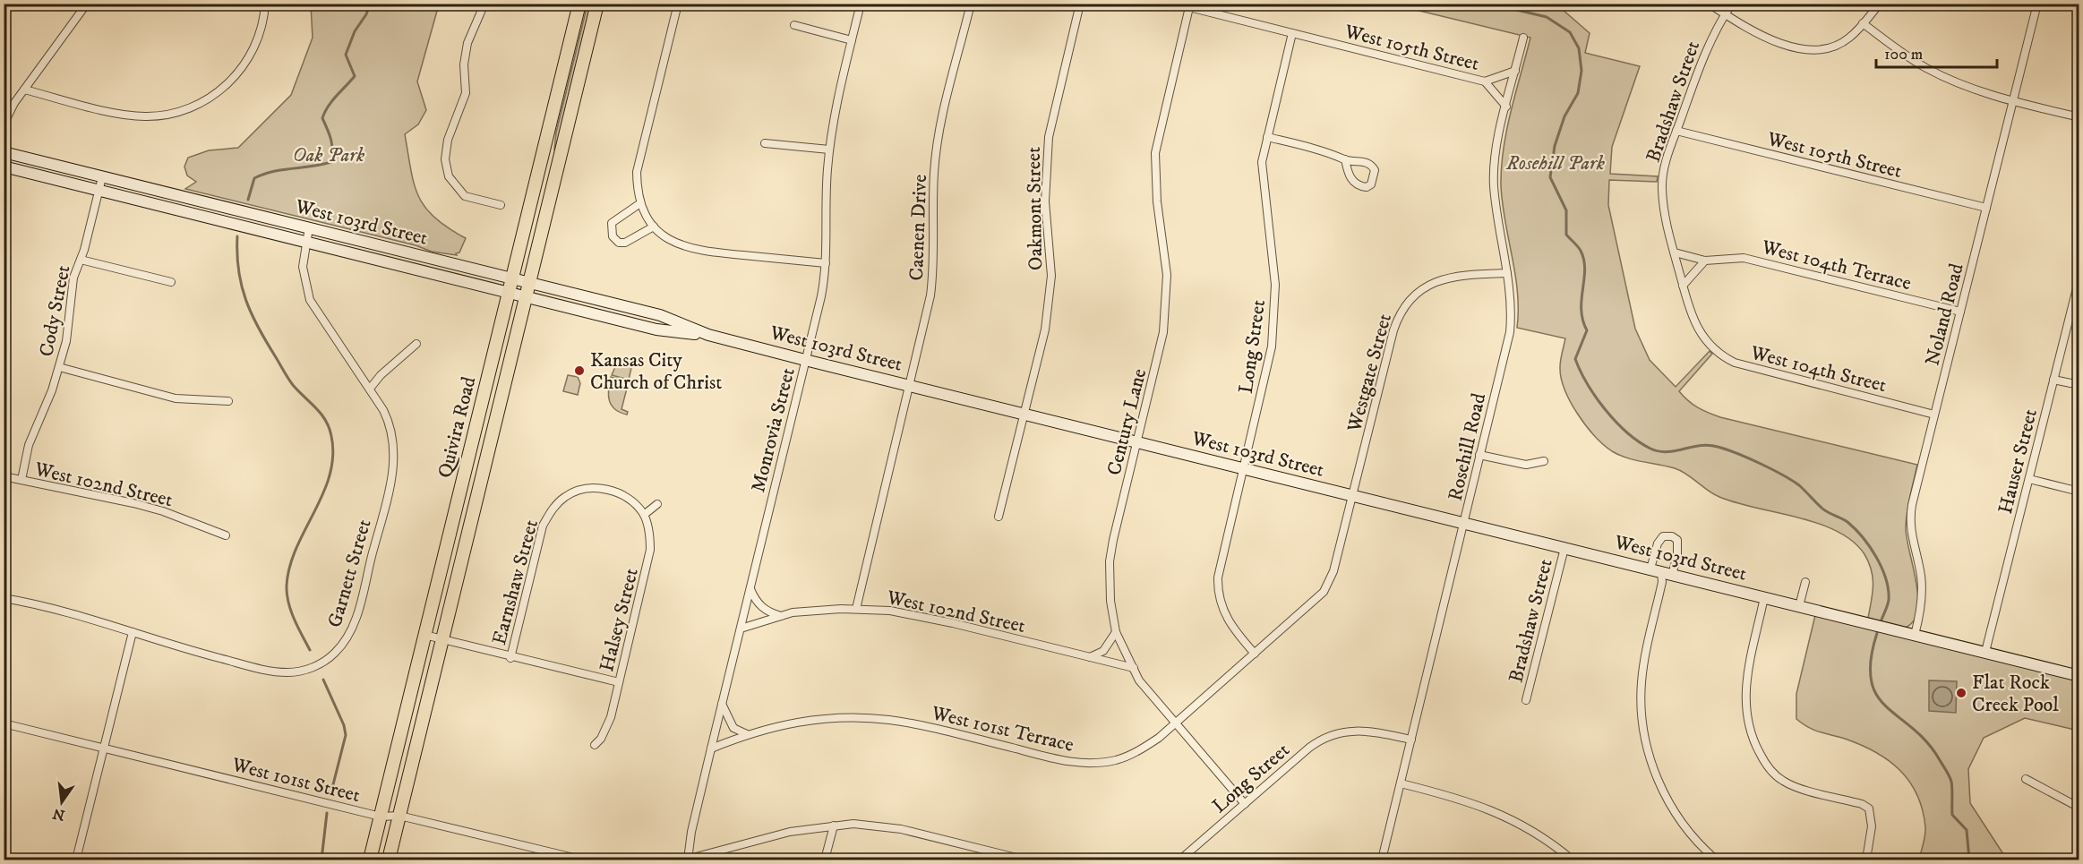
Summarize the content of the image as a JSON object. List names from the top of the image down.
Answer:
{
  "streets": {
    "main road": ["West 103rd Street", "Quivira Road"],
    "street": [
      "West 105th Street",
      "Bradshaw Street",
      "Oakmont Street",
      "Caenen Drive",
      "West 104th Terrace",
      "Cody Street",
      "Noland Road",
      "Long Street",
      "West 104th Street",
      "Westgate Street",
      "Century Lane",
      "Monrovia Street",
      "Rosehill Road",
      "Hauser Street",
      "West 102nd Street",
      "Garnett Street",
      "Earnshaw Street",
      "Halsey Street",
      "West 101st Terrace",
      "West 101st Street"
    ]
  },
  "crossings": [
    ["West 105th Street", "Bradshaw Street"],
    ["West 105th Street", "Noland Road"],
    ["West 105th Street", "Long Street"],
    ["West 105th Street", "Century Lane"],
    ["West 105th Street", "Rosehill Road"],
    ["Bradshaw Street", "West 103rd Street"],
    ["Bradshaw Street", "West 104th Terrace"],
    ["Bradshaw Street", "West 104th Street"],
    ["Oakmont Street", "West 103rd Street"],
    ["West 103rd Street", "Caenen Drive"],
    ["West 103rd Street", "Cody Street"],
    ["West 103rd Street", "Noland Road"],
    ["West 103rd Street", "Long Street"],
    ["West 103rd Street", "Westgate Street"],
    ["West 103rd Street", "Century Lane"],
    ["West 103rd Street", "Quivira Road"],
    ["West 103rd Street", "Monrovia Street"],
    ["West 103rd Street", "Rosehill Road"],
    ["West 103rd Street", "Hauser Street"],
    ["West 103rd Street", "Garnett Street"],
    ["West 103rd Street", "West 101st Terrace"],
    ["Caenen Drive", "West 102nd Street"],
    ["West 104th Terrace", "Noland Road"],
    ["Cody Street", "West 102nd Street"],
    ["Noland Road", "West 104th Street"],
    ["Long Street", "Century Lane"],
    ["Long Street", "Rosehill Road"],
    ["Long Street", "West 101st Terrace"],
    ["Westgate Street", "Rosehill Road"],
    ["Westgate Street", "West 101st Terrace"],
    ["Century Lane", "West 102nd Street"],
    ["Century Lane", "West 101st Terrace"],
    ["Quivira Road", "West 101st Street"],
    ["Monrovia Street", "West 102nd Street"],
    ["Monrovia Street", "West 101st Terrace"],
    ["Earnshaw Street", "Halsey Street"]
  ],
  "parks": ["Oak Park", "Rosehill Park"],
  "places": ["Kansas City Church of Christ", "Flat Rock Creek Pool"],
  "scale_bar": "100 m",
  "north": "bottom"
}
